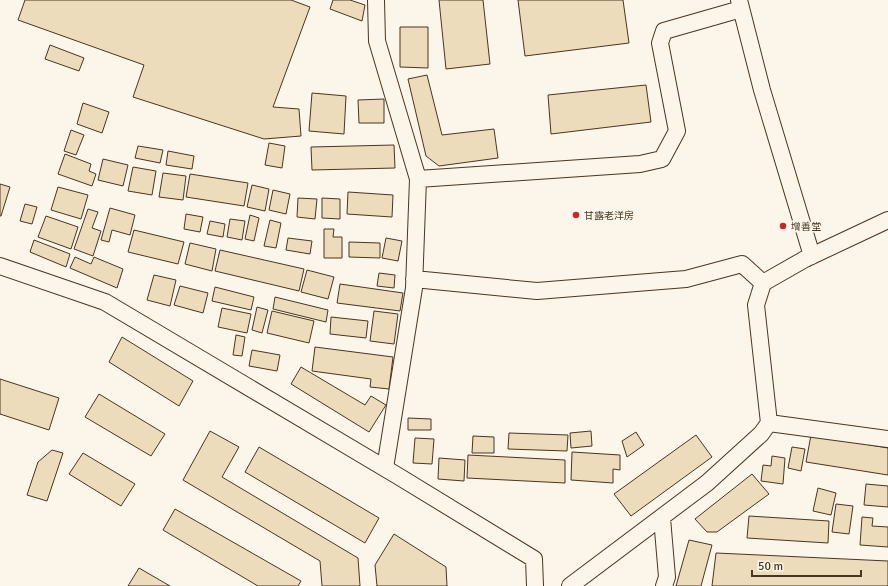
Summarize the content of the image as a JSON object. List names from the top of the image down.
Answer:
{
  "places": ["甘露老洋房", "增善堂"],
  "scale_bar": "50 m"
}
